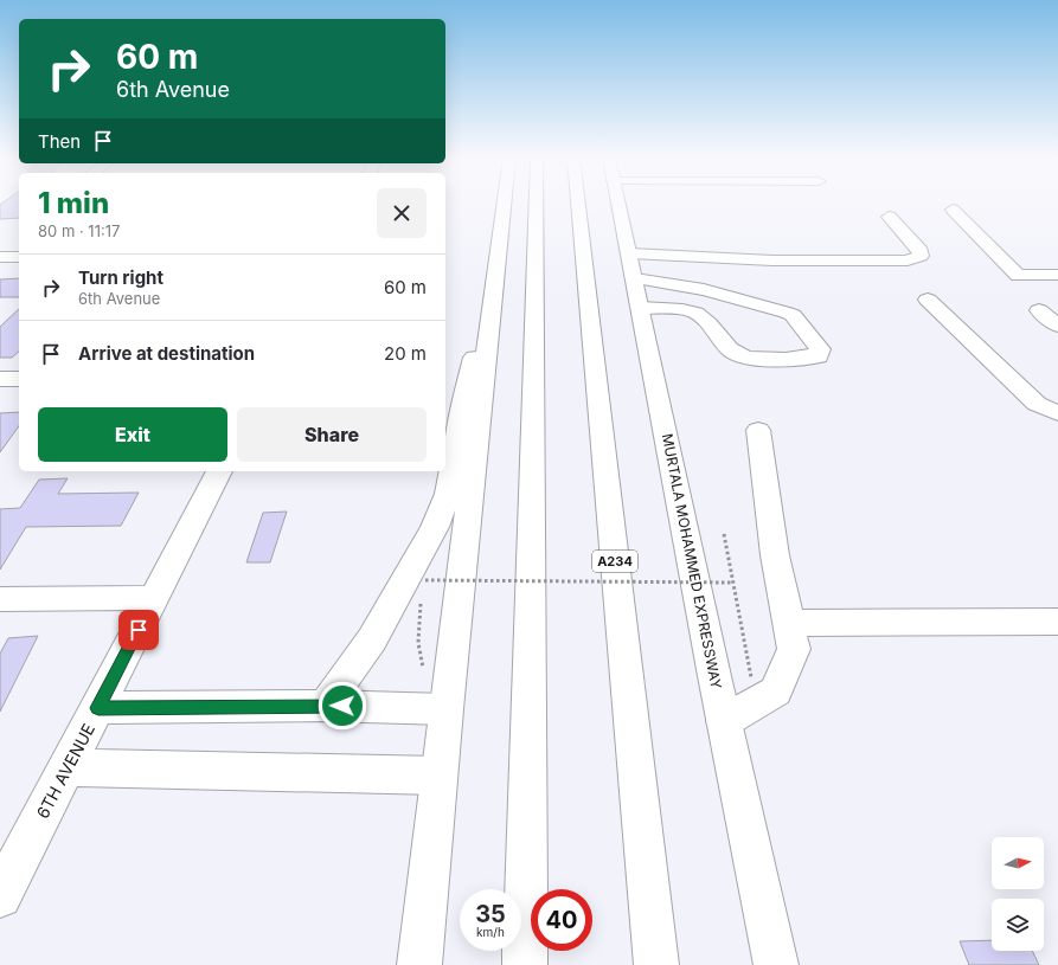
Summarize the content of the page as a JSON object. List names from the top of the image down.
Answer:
{
  "streets": {
    "main road": ["A234", "MURTALA MOHAMMED EXPRESSWAY", "6TH AVENUE"]
  },
  "north": "right",
  "page": {
    "turn": ["60 m", "6th Avenue"],
    "then": "Then",
    "heading": ["1 min", "80 m · 11:17"],
    "list": [
      {
        "name": "Turn right",
        "note": "6th Avenue",
        "value": "60 m"
      },
      {
        "name": "Arrive at destination",
        "value": "20 m"
      }
    ],
    "buttons": ["Exit", "Share"],
    "speed": "35 km/h",
    "limit": "40"
  }
}
